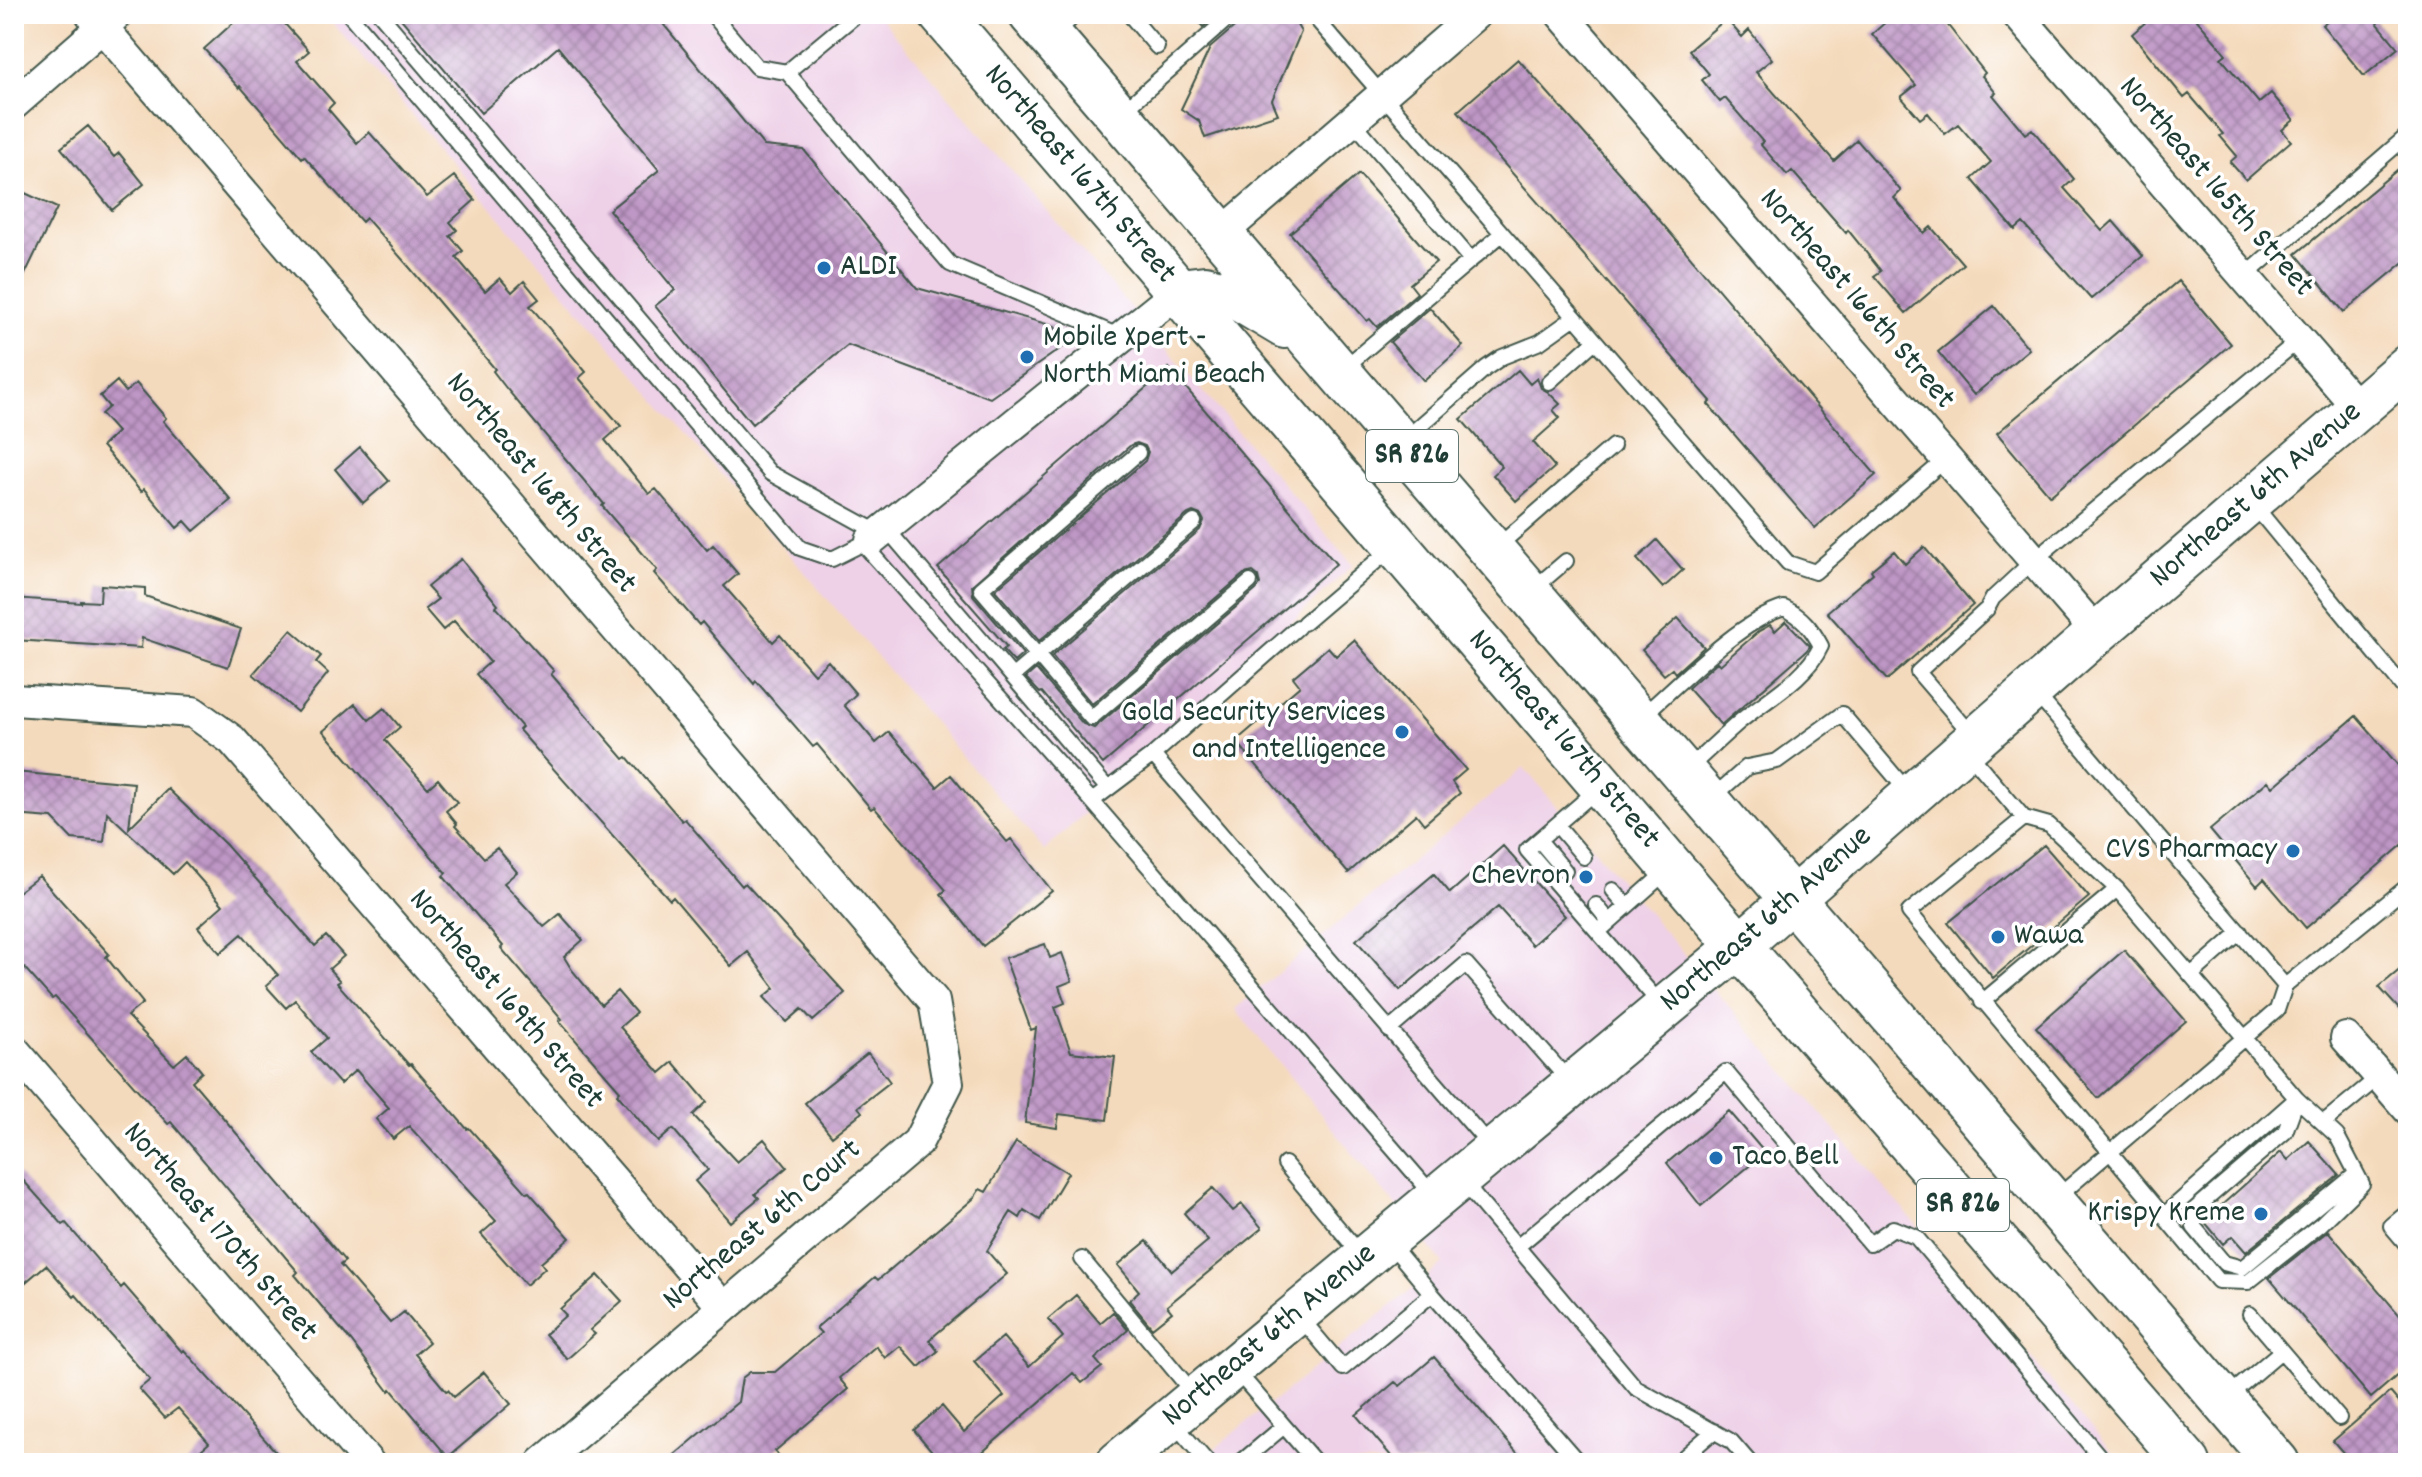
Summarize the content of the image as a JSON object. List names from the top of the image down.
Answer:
{
  "streets": {
    "main road": ["Northeast 167th Street", "SR 826", "Northeast 6th Avenue"],
    "street": [
      "Northeast 165th Street",
      "Northeast 166th Street",
      "Northeast 168th Street",
      "Northeast 169th Street",
      "Northeast 6th Court",
      "Northeast 170th Street"
    ]
  },
  "crossings": [
    ["Northeast 167th Street", "Northeast 6th Avenue"],
    ["Northeast 165th Street", "Northeast 6th Avenue"],
    ["Northeast 166th Street", "Northeast 6th Avenue"],
    ["SR 826", "Northeast 6th Avenue"],
    ["Northeast 168th Street", "Northeast 6th Court"],
    ["Northeast 169th Street", "Northeast 6th Court"]
  ],
  "places": [
    "ALDI",
    "Mobile Xpert - North Miami Beach",
    "Gold Security Services and Intelligence",
    "CVS Pharmacy",
    "Chevron",
    "Wawa",
    "Taco Bell",
    "Krispy Kreme"
  ]
}
